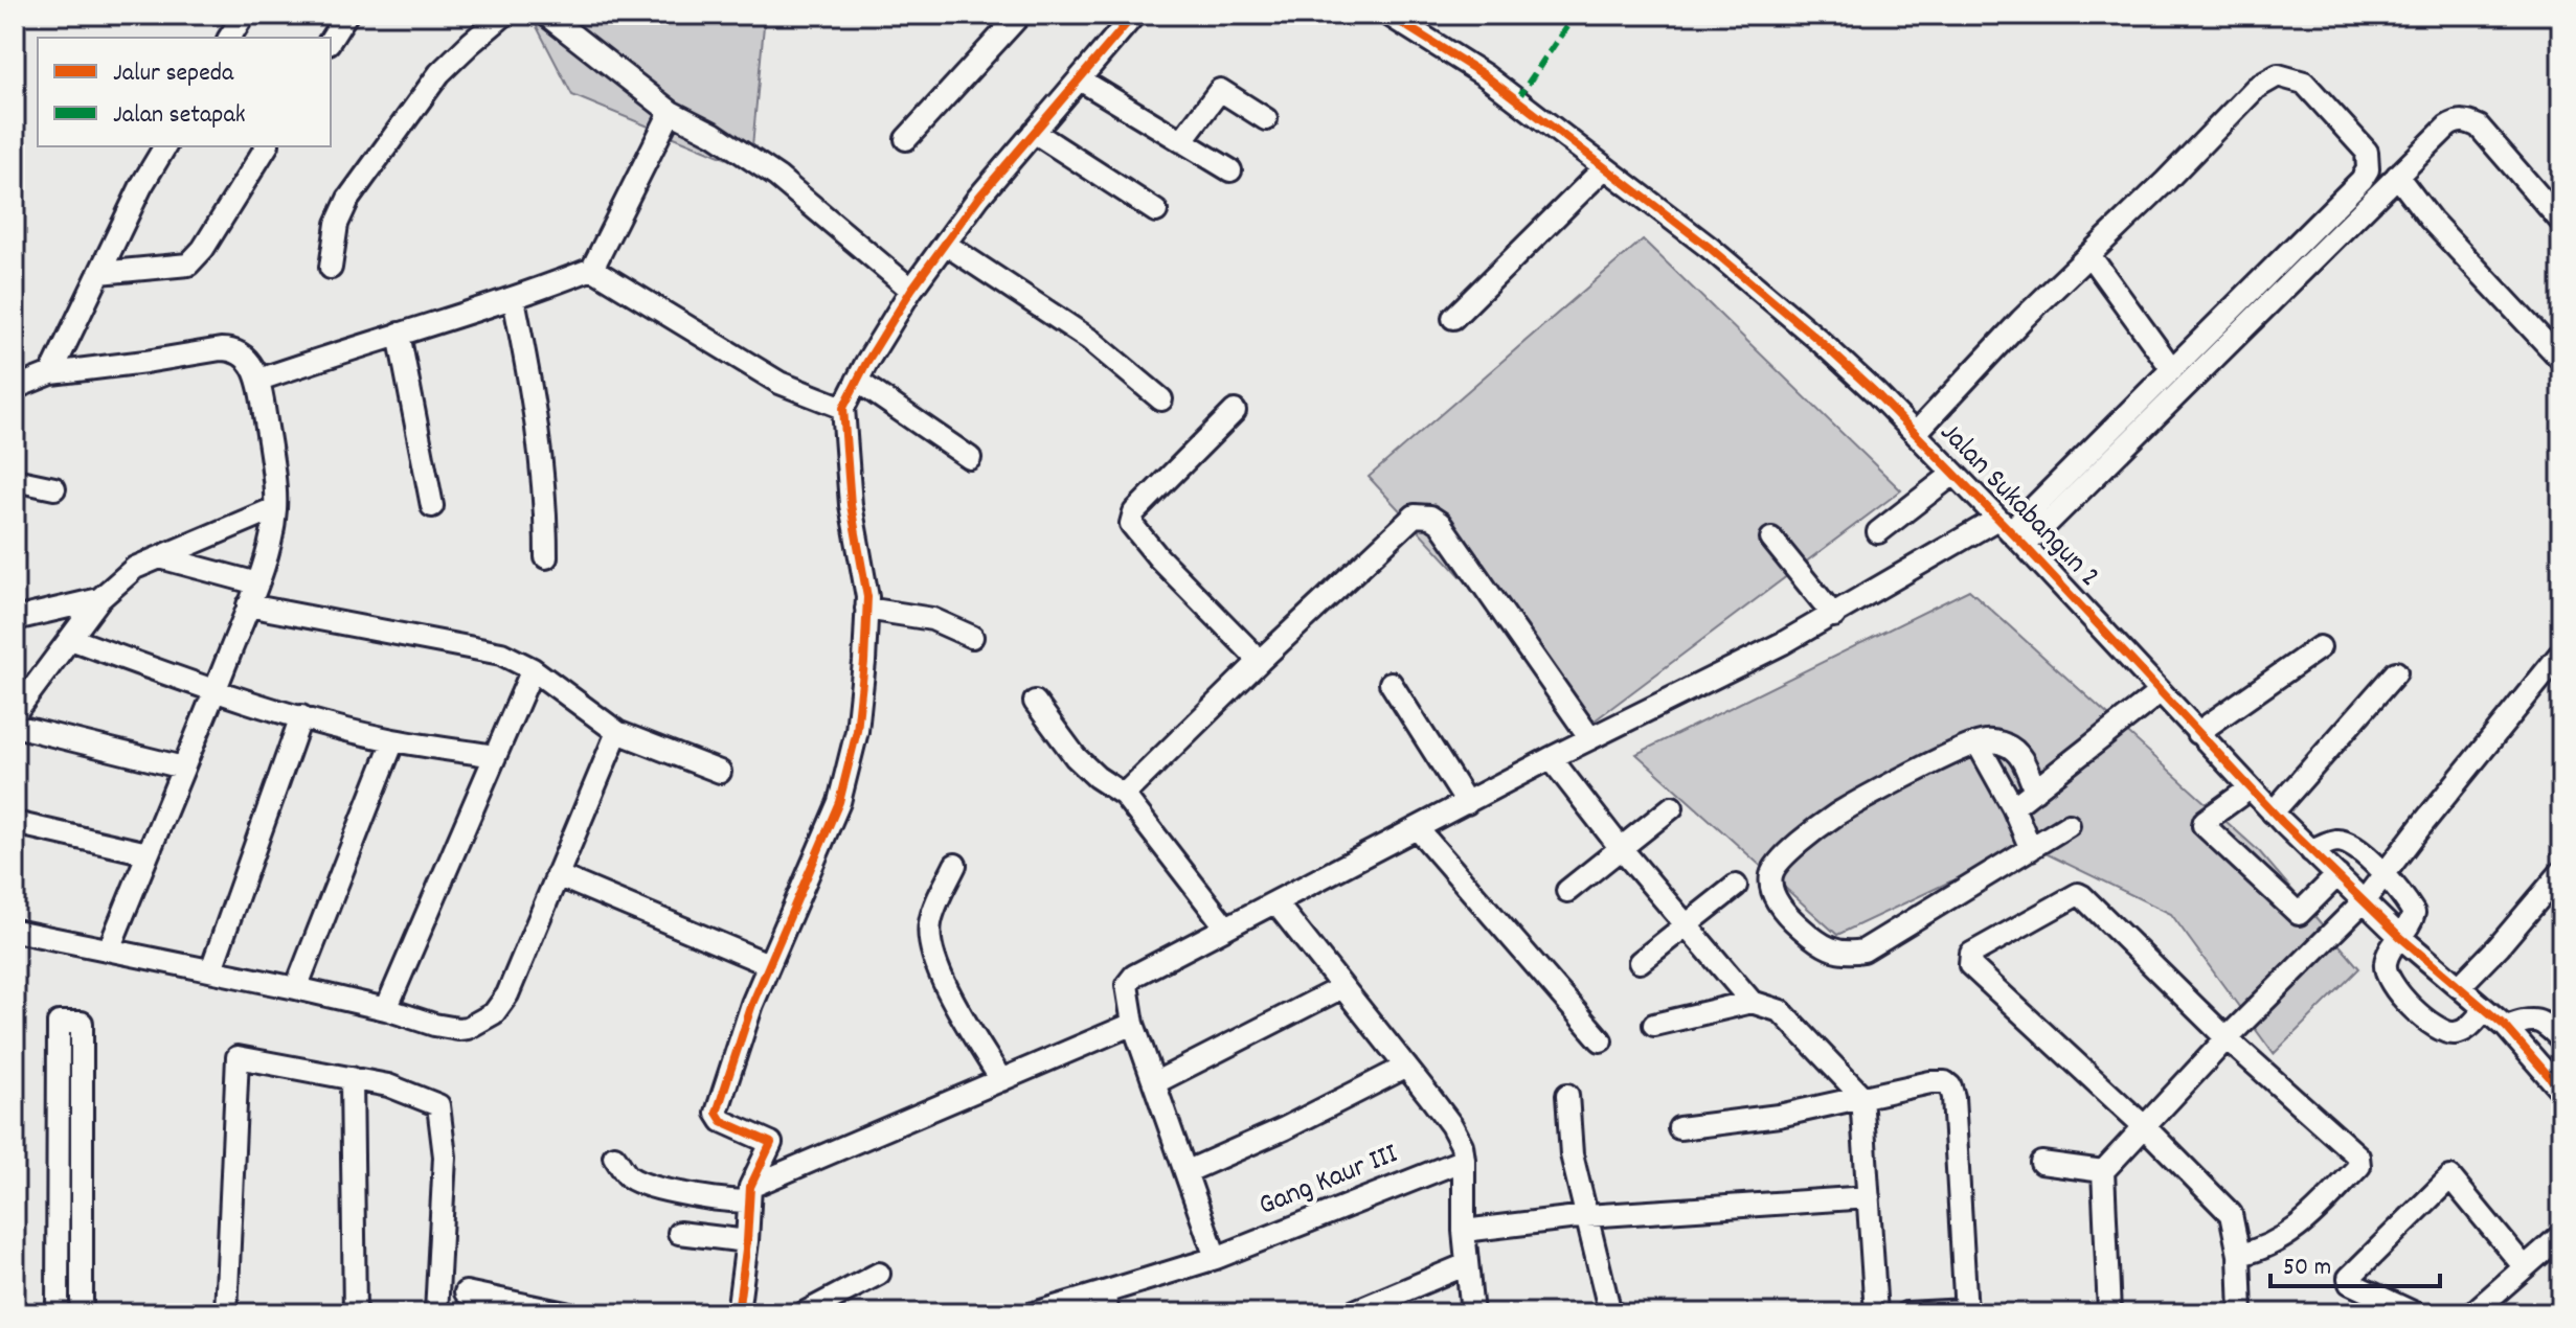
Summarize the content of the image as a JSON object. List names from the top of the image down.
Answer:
{
  "streets": {
    "street": ["Jalan Sukabangun 2", "Gang Kaur III"]
  },
  "legend": ["Jalur sepeda", "Jalan setapak"],
  "scale_bar": "50 m"
}
